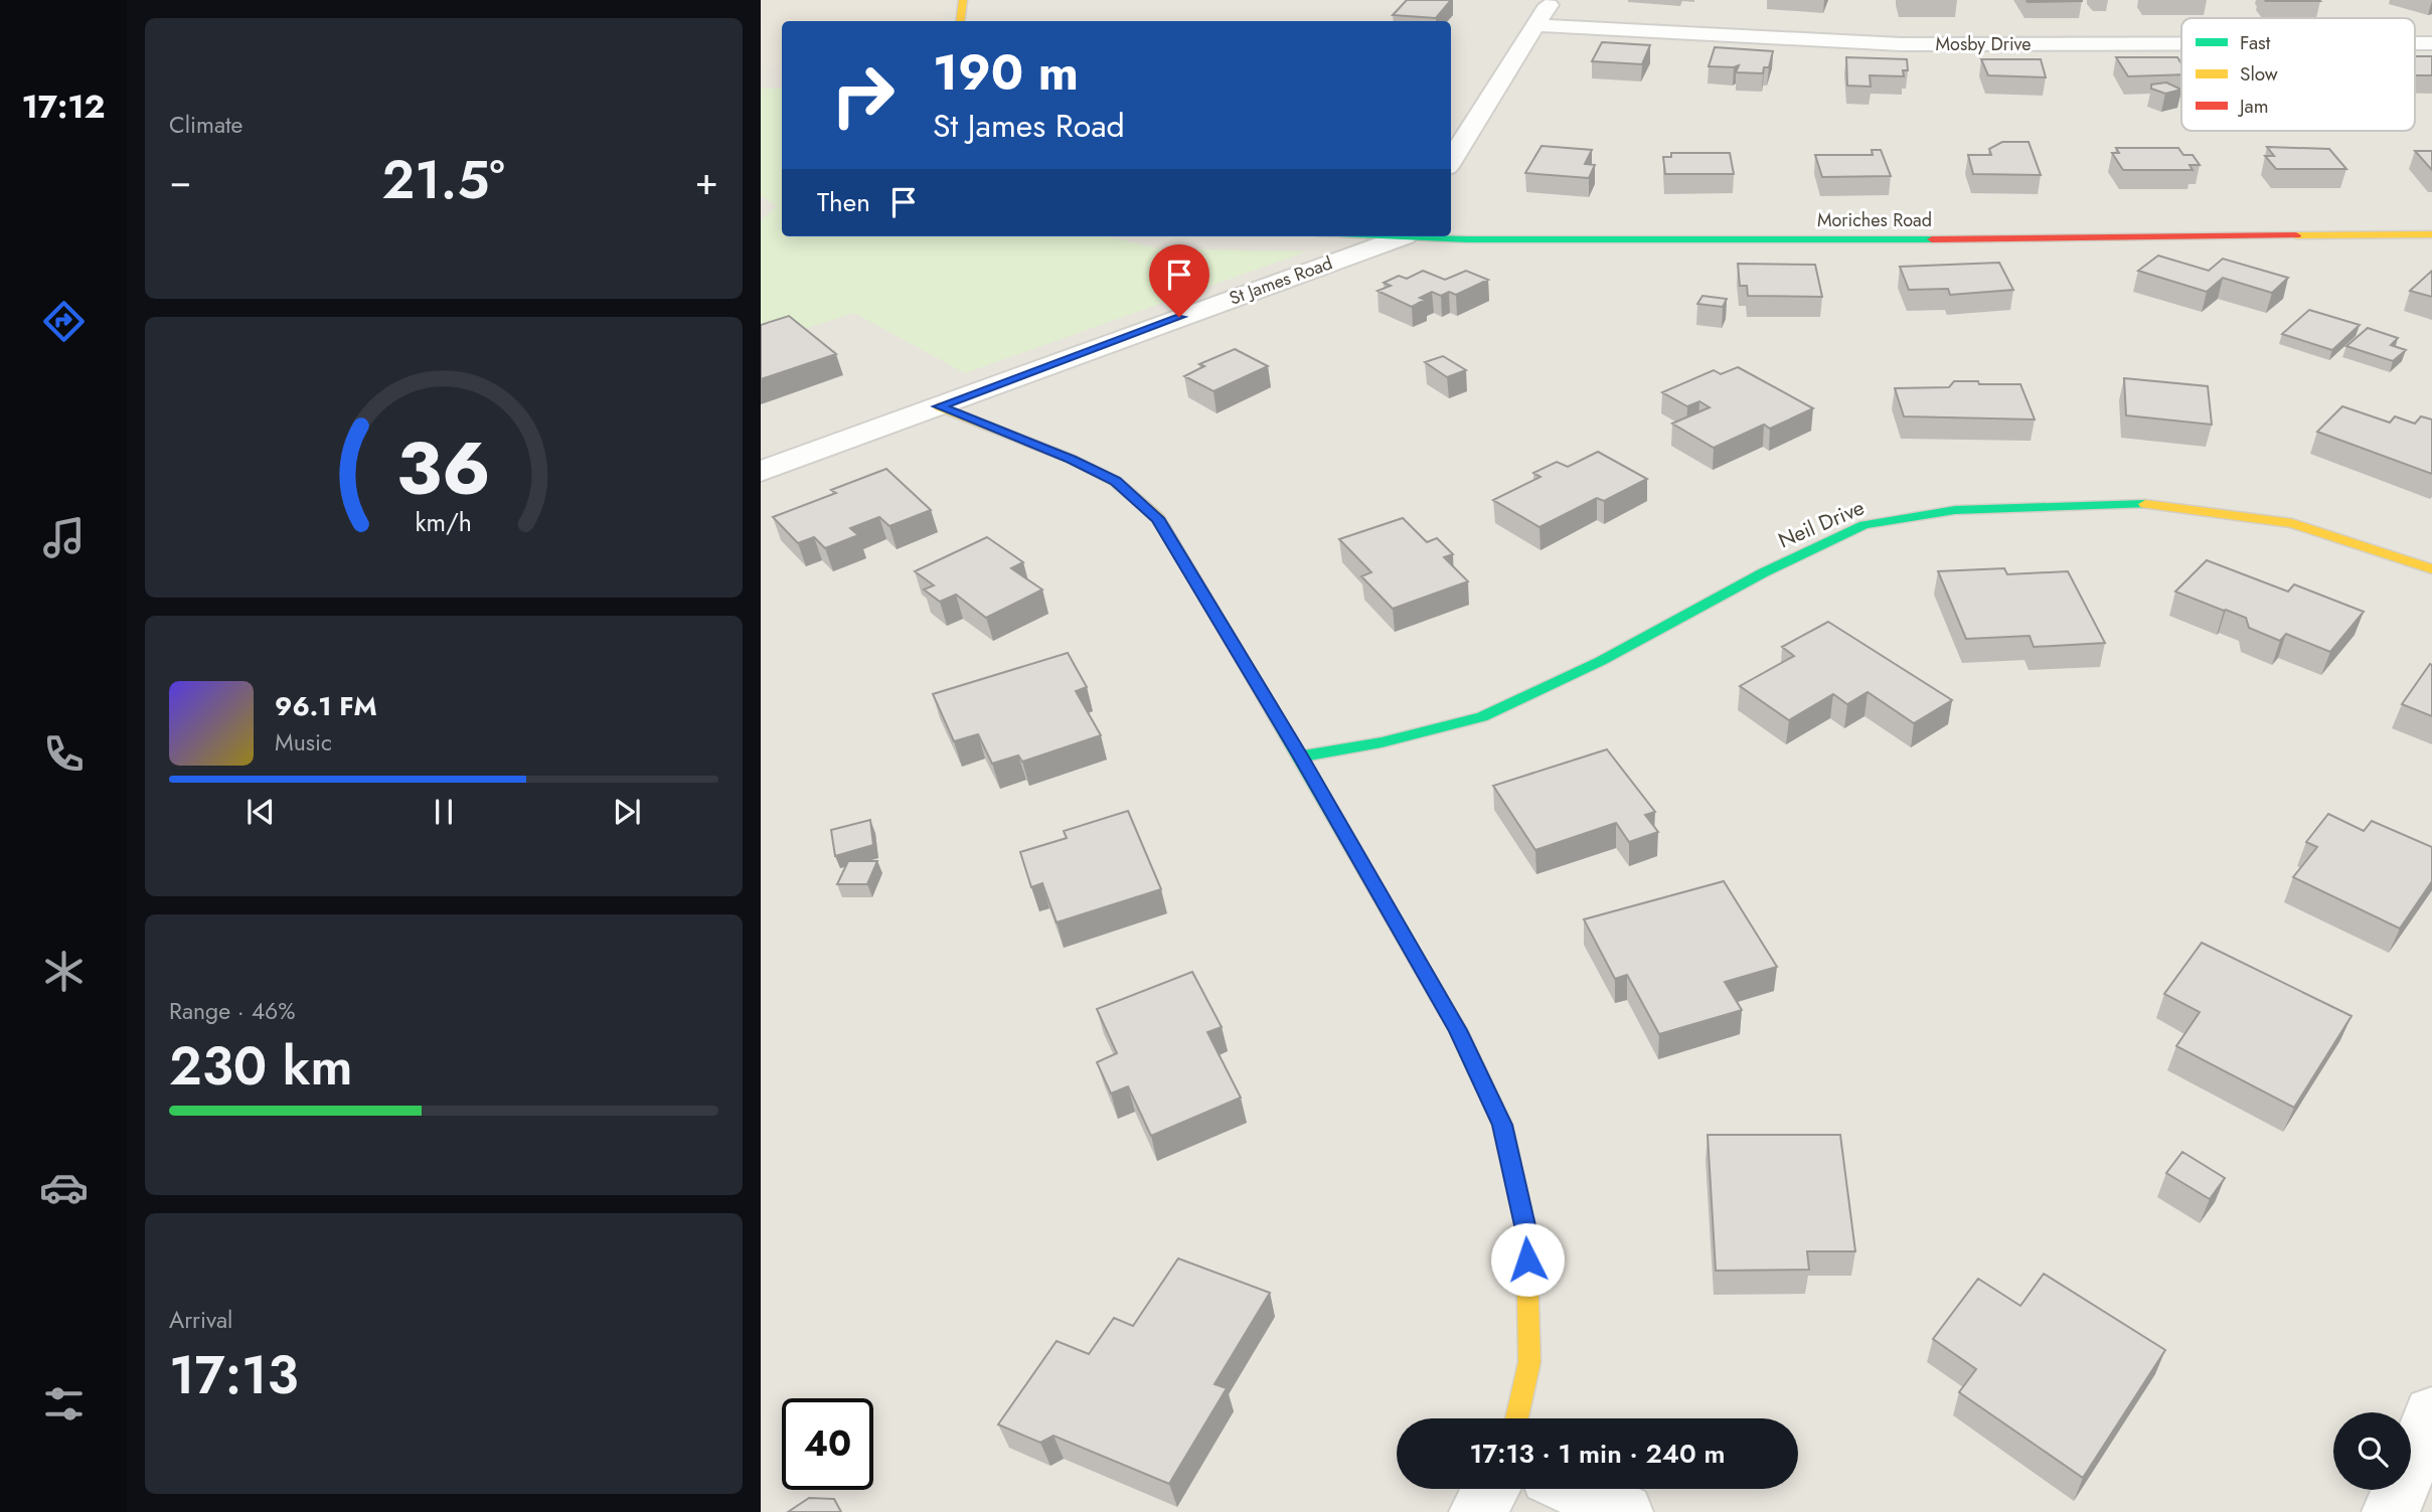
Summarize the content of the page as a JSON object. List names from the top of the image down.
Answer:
{
  "streets": {
    "street": [
      "Mosby Drive",
      "Moriches Road",
      "St James Road",
      "Neil Drive"
    ]
  },
  "legend": ["Fast", "Slow", "Jam"],
  "page": {
    "tabs": "17:12",
    "tile": [
      "Climate",
      ["Range · 46%", "230 km"],
      ["Arrival", "17:13"]
    ],
    "turn": ["190 m", "St James Road"],
    "heat": ["−", "21.5°", "+"],
    "then": "Then",
    "song": ["96.1 FM", "Music"],
    "limit": "40",
    "trip": "17:13 · 1 min · 240 m",
    "gauge": ["36", "km/h"]
  }
}
